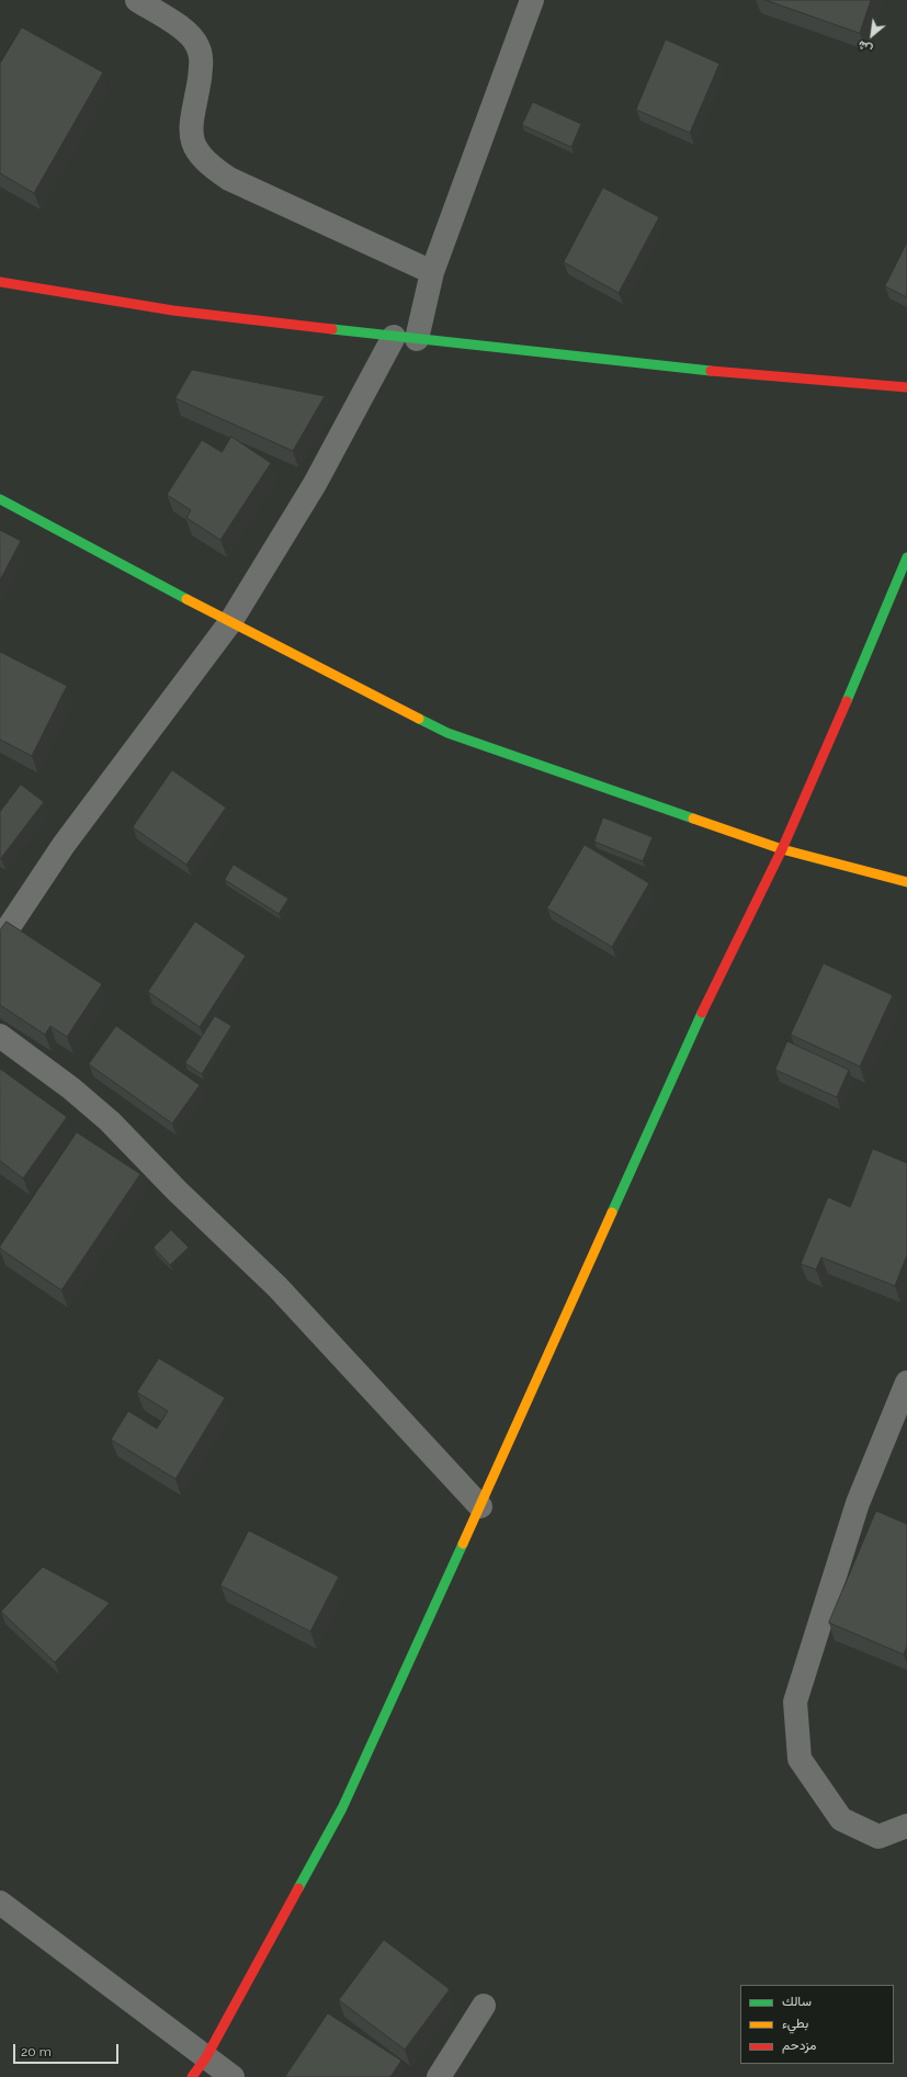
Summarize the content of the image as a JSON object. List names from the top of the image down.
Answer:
{
  "legend": ["سالك", "بطيء", "مزدحم"],
  "scale_bar": "20 m",
  "north": "bottom left"
}
